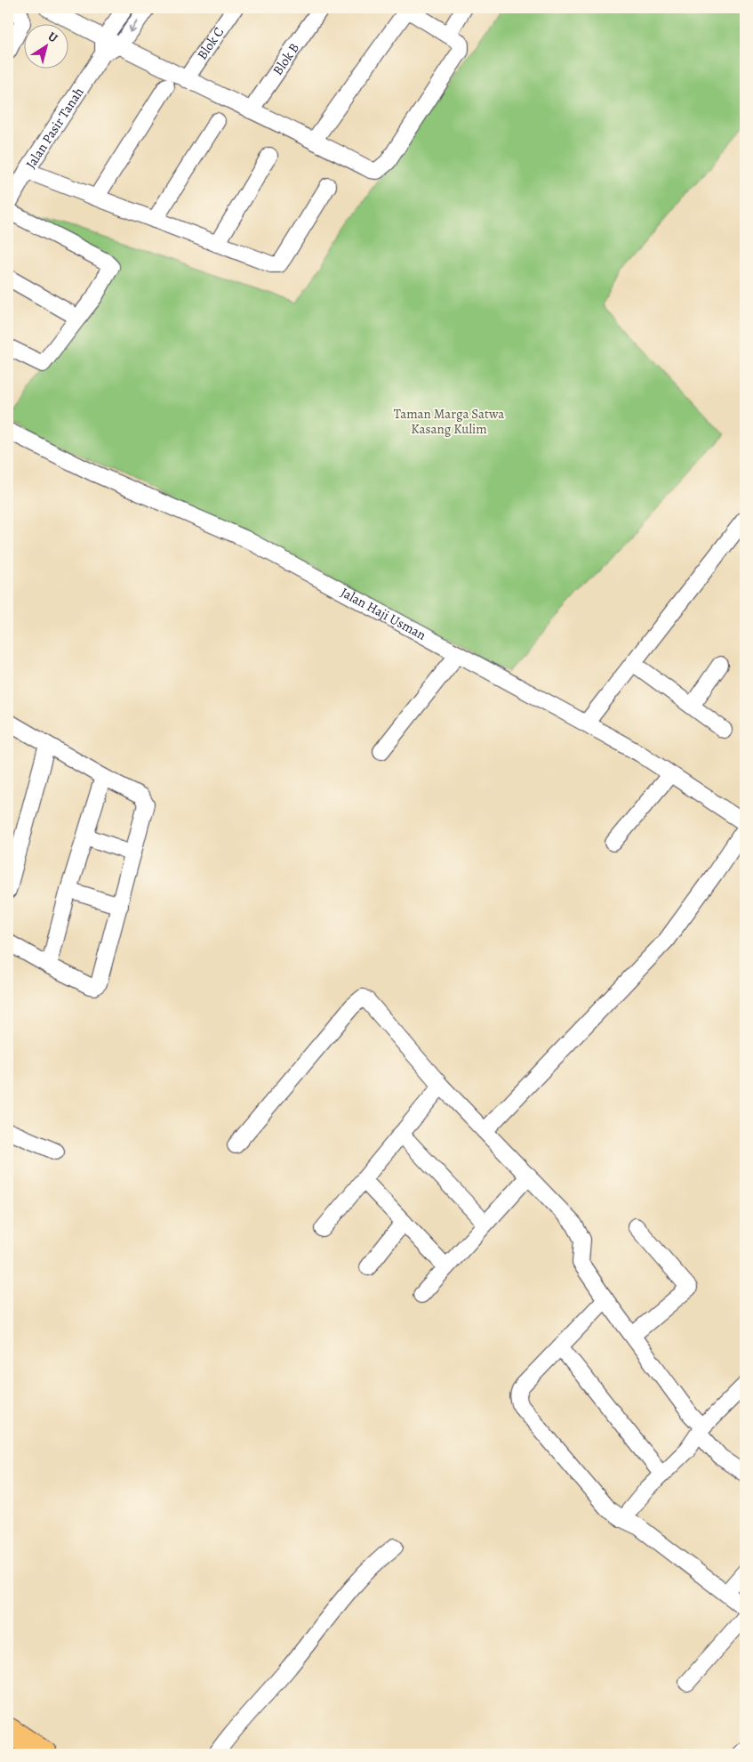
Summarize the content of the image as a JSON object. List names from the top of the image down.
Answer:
{
  "streets": {
    "street": [
      "Blok C",
      "Blok B",
      "Jalan Pasir Tanah",
      "Jalan Haji Usman"
    ]
  },
  "parks": ["Taman Marga Satwa Kasang Kulim"],
  "north": "top right"
}
